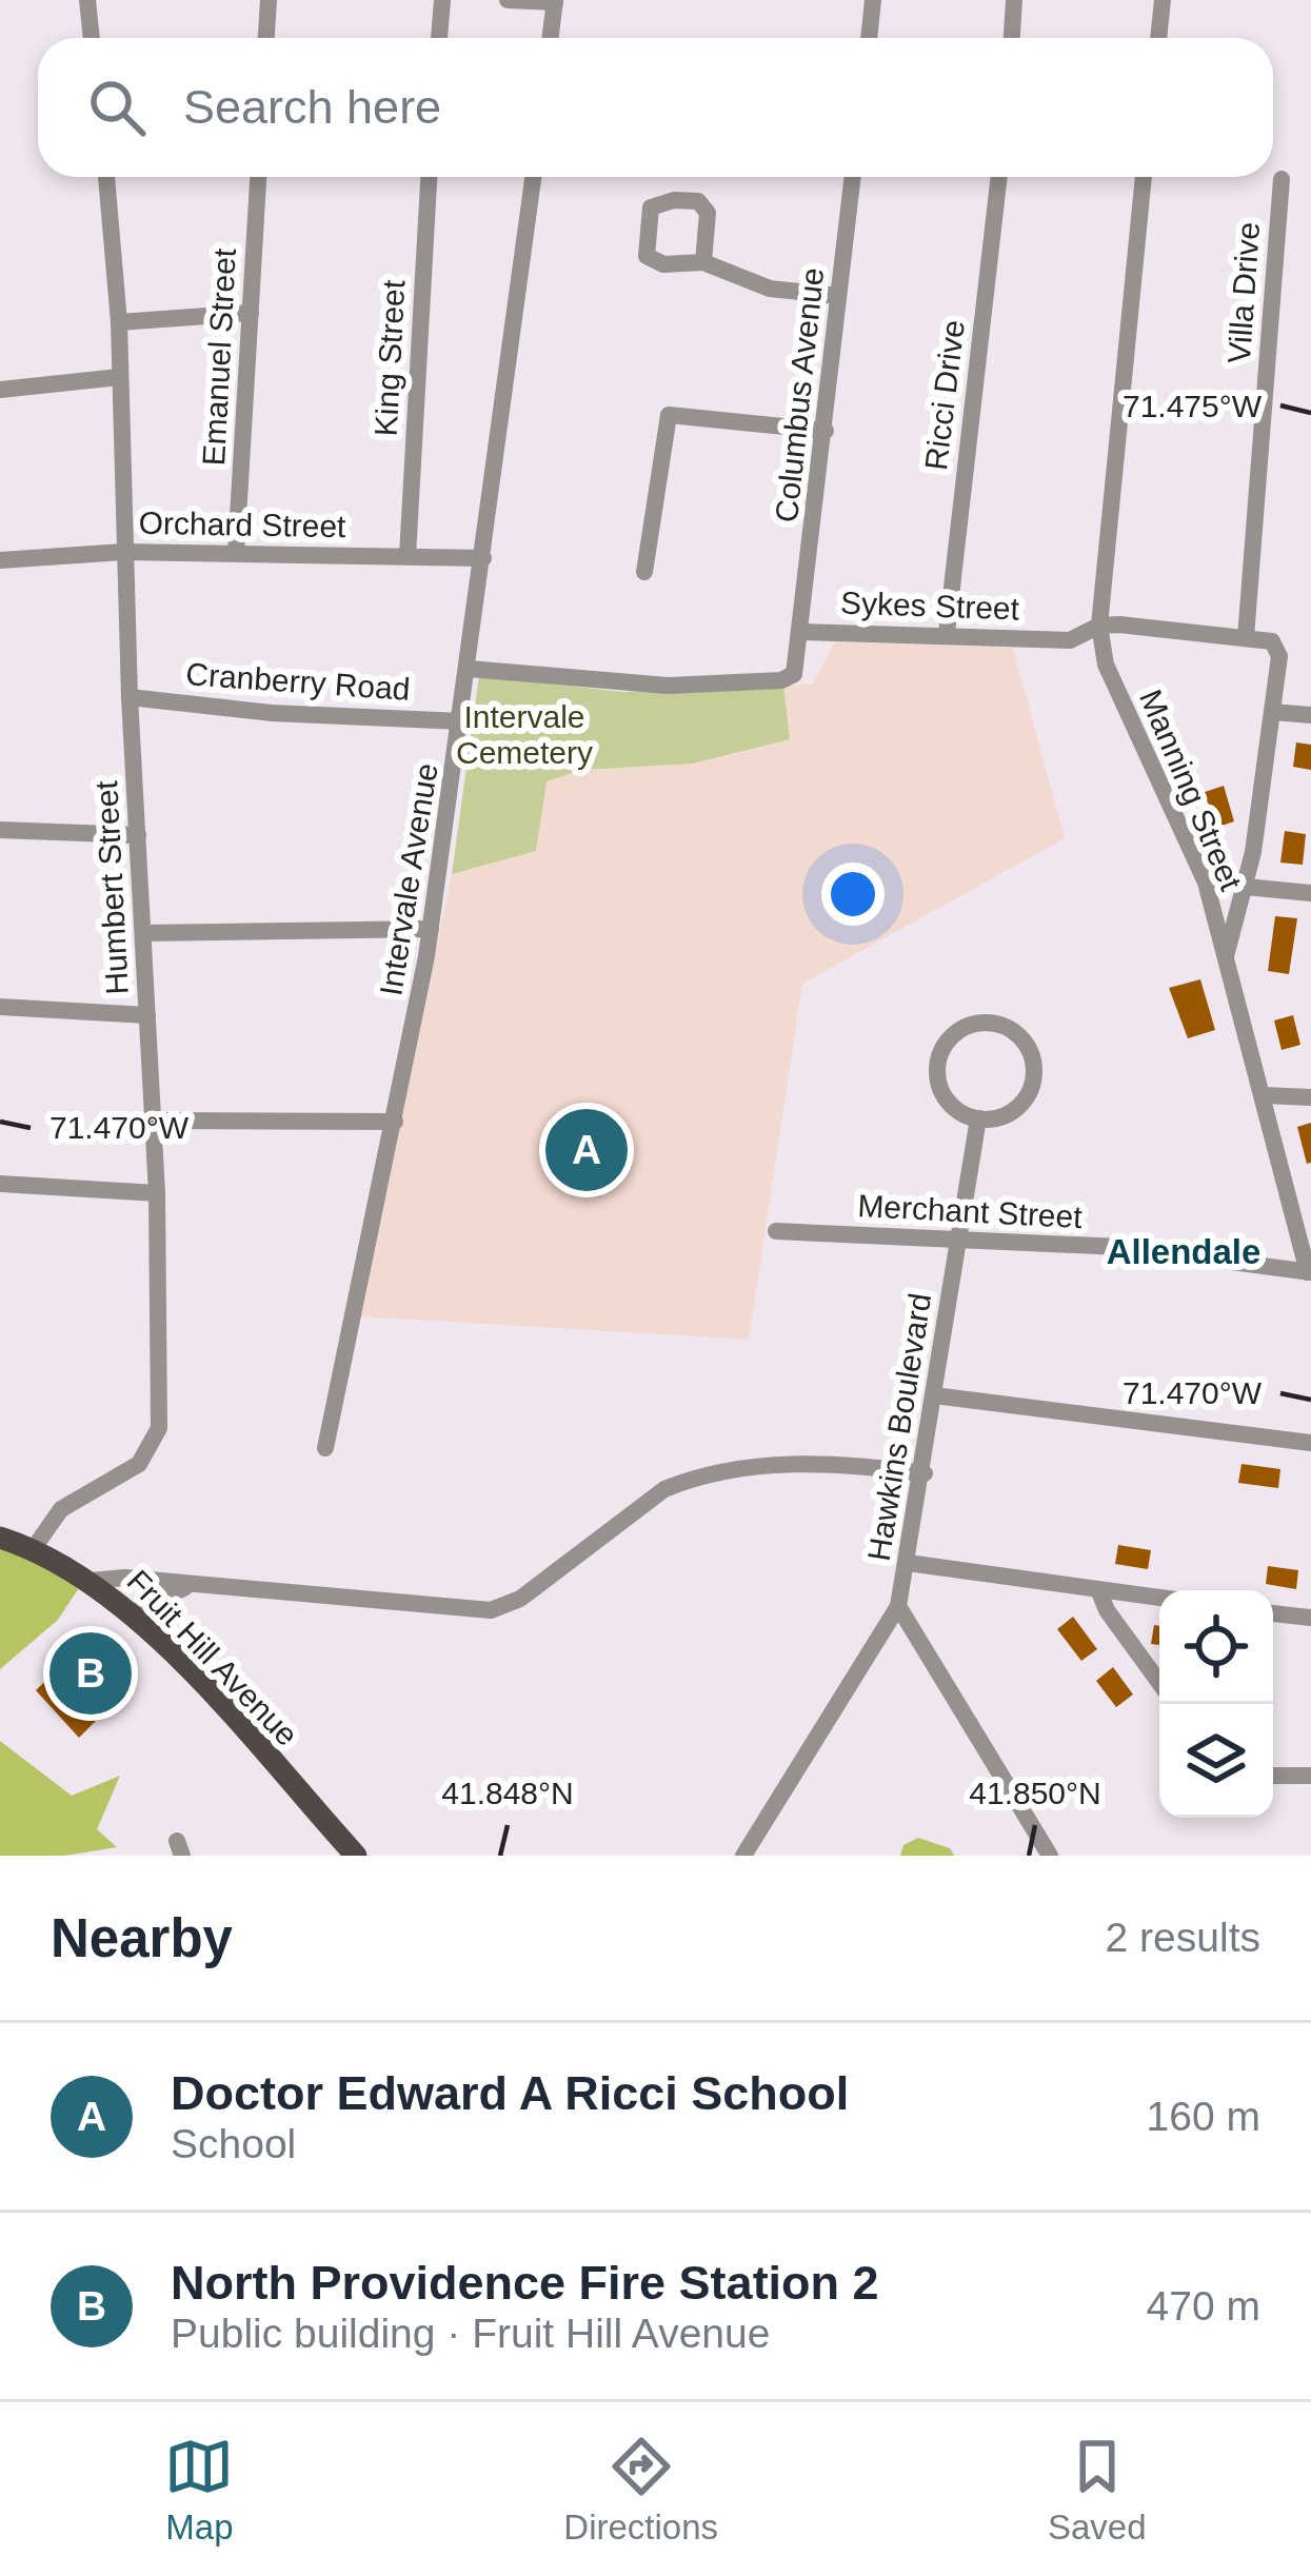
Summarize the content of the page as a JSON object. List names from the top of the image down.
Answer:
{
  "streets": {
    "main road": ["Fruit Hill Avenue"],
    "street": [
      "Villa Drive",
      "Emanuel Street",
      "King Street",
      "Columbus Avenue",
      "Ricci Drive",
      "Orchard Street",
      "Sykes Street",
      "Cranberry Road",
      "Manning Street",
      "Intervale Avenue",
      "Humbert Street",
      "Merchant Street",
      "Hawkins Boulevard"
    ]
  },
  "crossings": [
    ["Villa Drive", "Sykes Street"],
    ["Emanuel Street", "Orchard Street"],
    ["King Street", "Orchard Street"],
    ["Columbus Avenue", "Sykes Street"],
    ["Ricci Drive", "Sykes Street"],
    ["Orchard Street", "Intervale Avenue"],
    ["Orchard Street", "Humbert Street"],
    ["Sykes Street", "Manning Street"],
    ["Sykes Street", "Intervale Avenue"],
    ["Cranberry Road", "Intervale Avenue"],
    ["Cranberry Road", "Humbert Street"],
    ["Manning Street", "Merchant Street"],
    ["Humbert Street", "Fruit Hill Avenue"],
    ["Merchant Street", "Hawkins Boulevard"]
  ],
  "districts": ["Allendale"],
  "parks": ["Intervale Cemetery"],
  "page": {
    "search": "Search here",
    "pins": ["A", "B"],
    "heading": ["Nearby", "2 results"],
    "list": [
      {
        "mark": "A",
        "name": "Doctor Edward A Ricci School",
        "note": "School",
        "value": "160 m"
      },
      {
        "mark": "B",
        "name": "North Providence Fire Station 2",
        "note": "Public building · Fruit Hill Avenue",
        "value": "470 m"
      }
    ],
    "nav": ["Map", "Directions", "Saved"]
  },
  "coordinates": [
    "71.475°W",
    "71.470°W",
    "41.848°N",
    "41.850°N"
  ]
}
